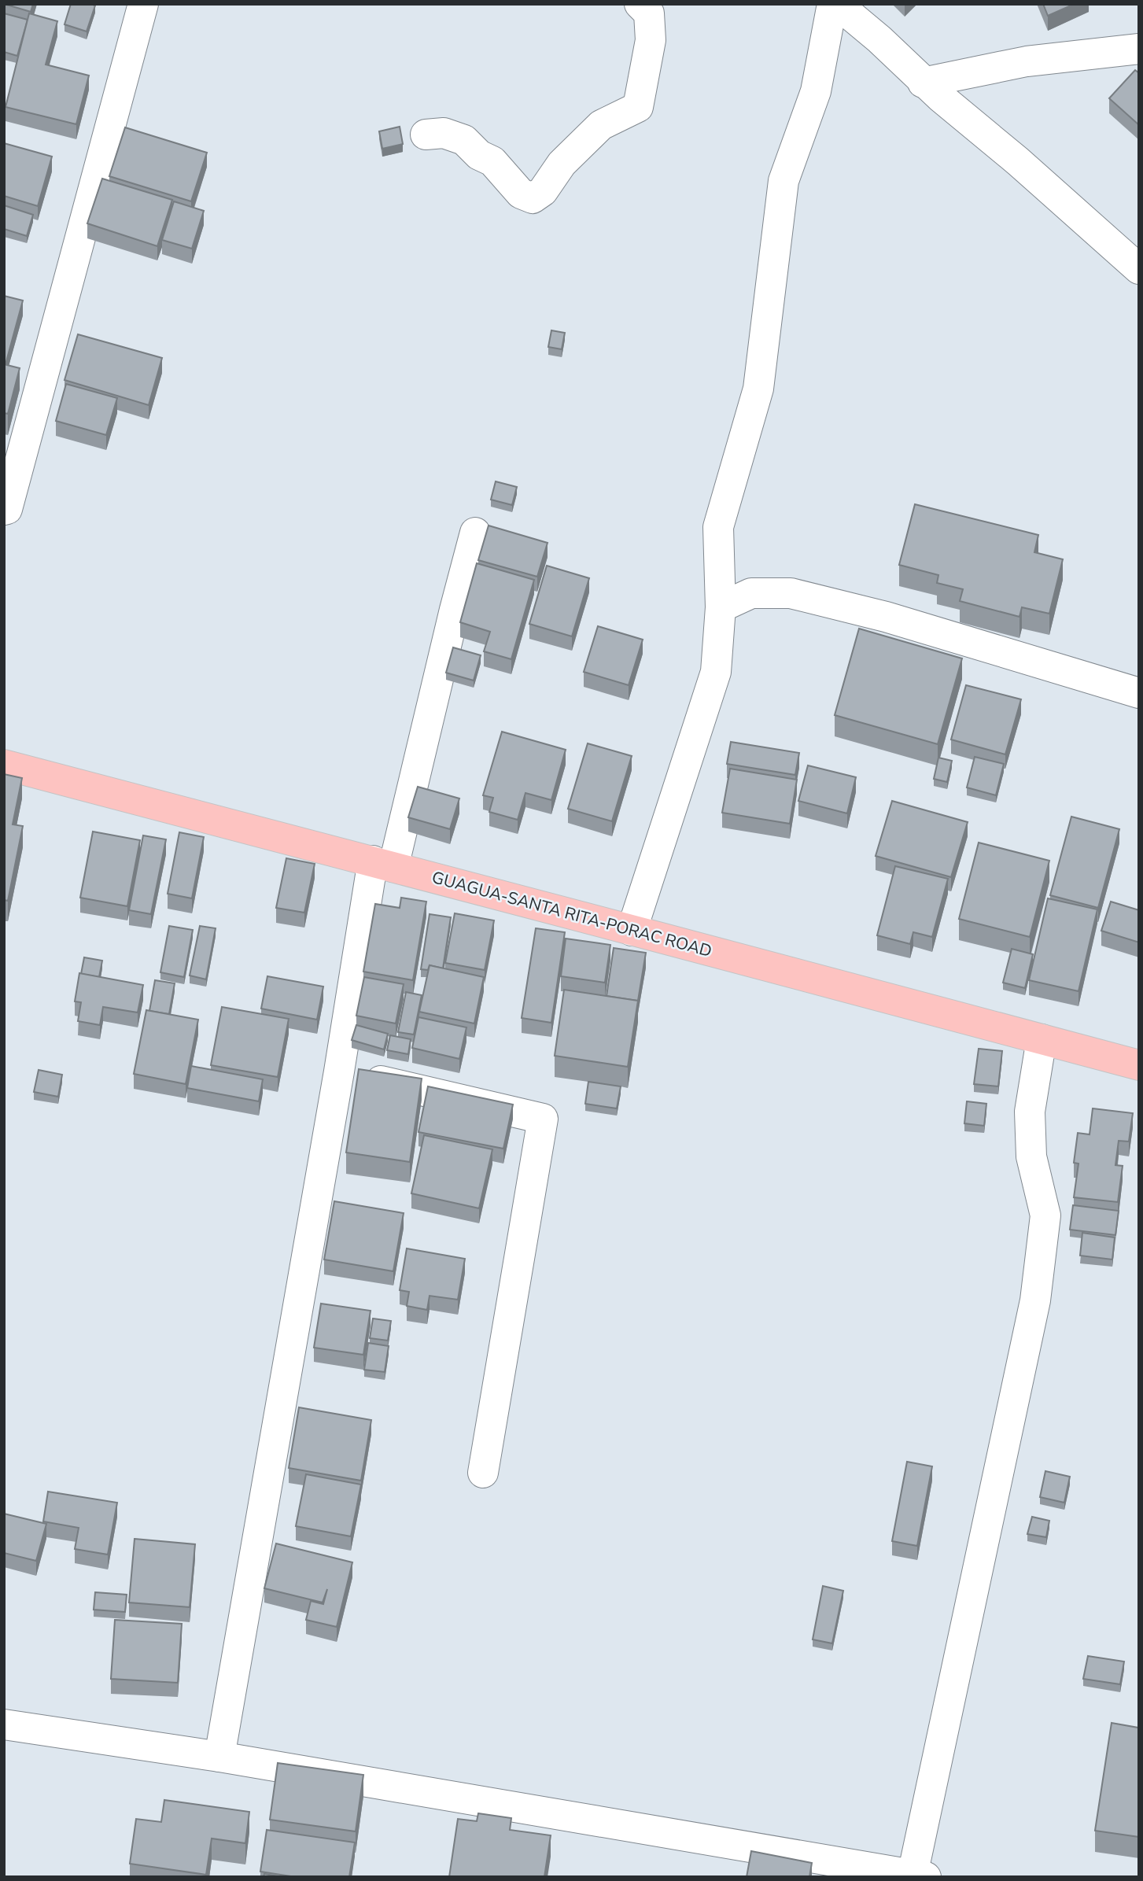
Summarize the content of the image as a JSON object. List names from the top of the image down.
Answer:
{
  "streets": {
    "main road": ["GUAGUA-SANTA RITA-PORAC ROAD"]
  }
}
